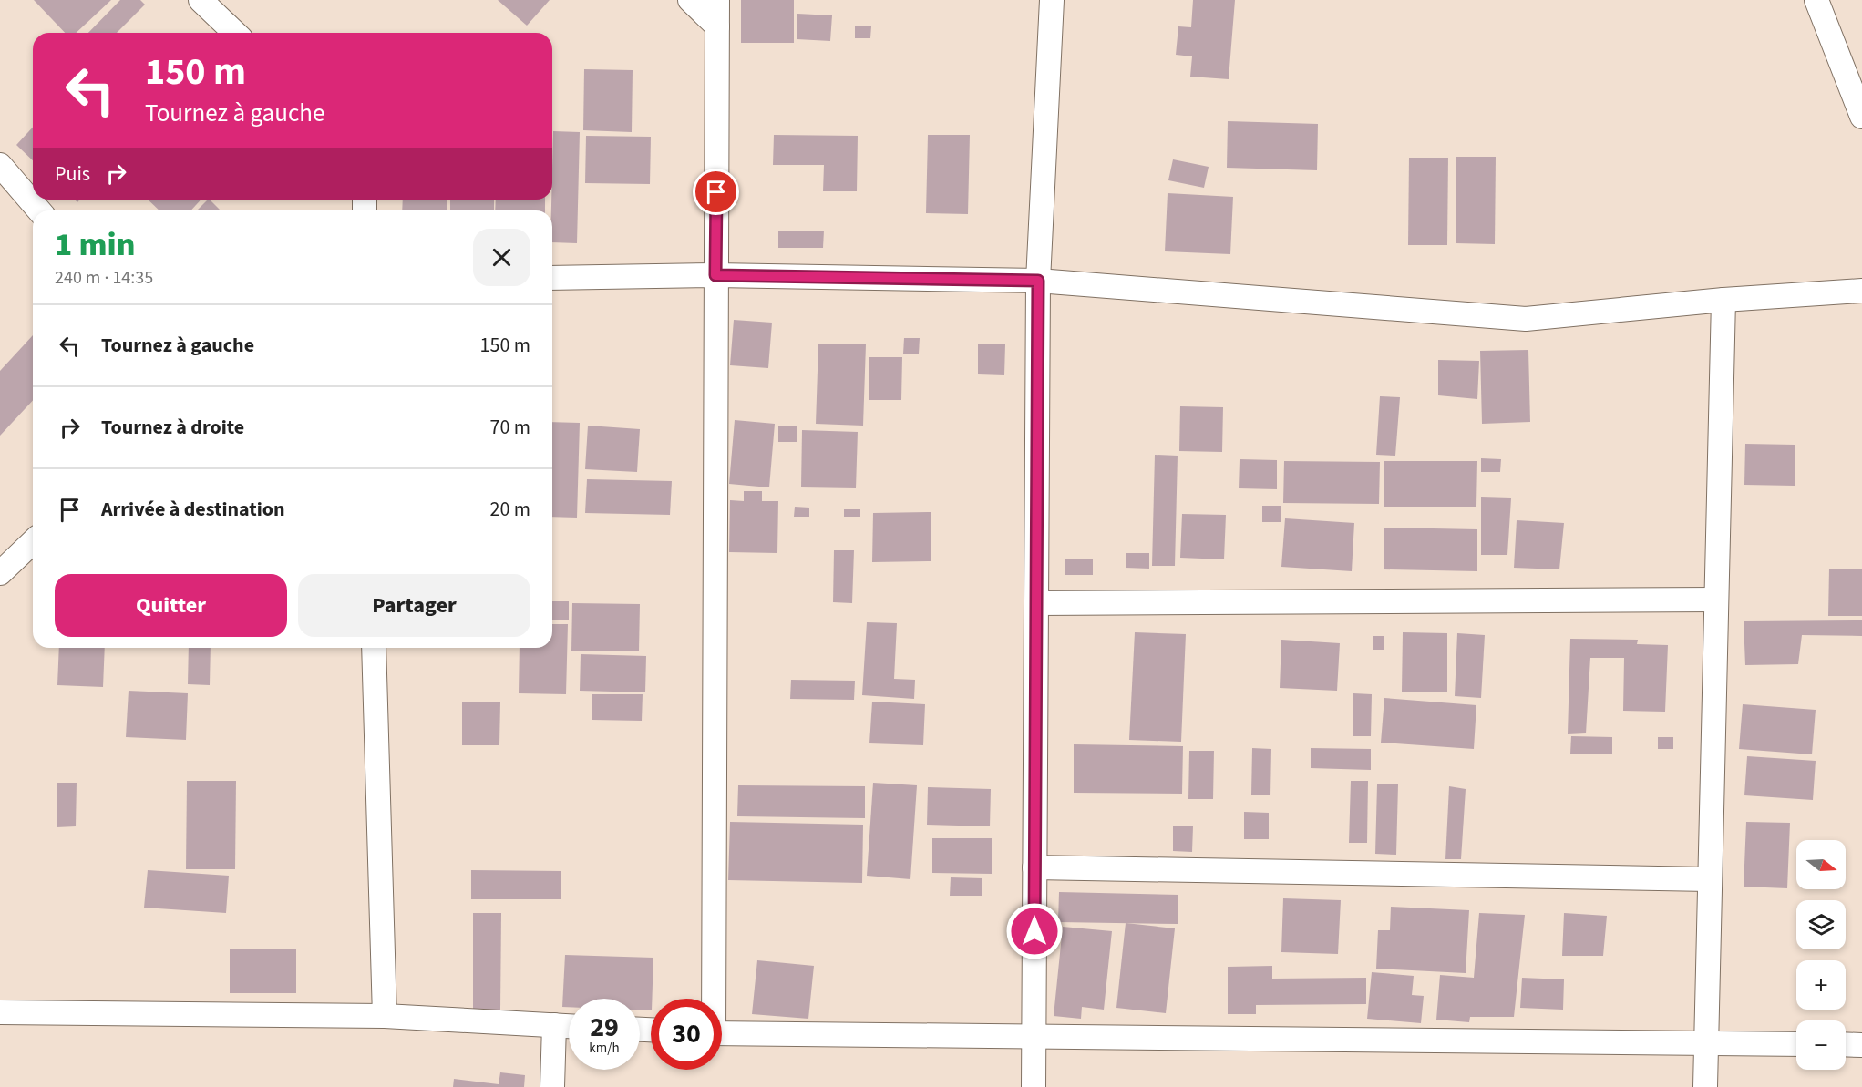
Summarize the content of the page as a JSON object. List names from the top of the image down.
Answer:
{
  "north": "right",
  "page": {
    "turn": ["150 m", "Tournez à gauche"],
    "then": "Puis",
    "heading": ["1 min", "240 m · 14:35"],
    "list": [
      {
        "name": "Tournez à gauche",
        "value": "150 m"
      },
      {
        "name": "Tournez à droite",
        "value": "70 m"
      },
      {
        "name": "Arrivée à destination",
        "value": "20 m"
      }
    ],
    "buttons": ["Quitter", "Partager"],
    "map_buttons": ["+", "−"],
    "speed": "29 km/h",
    "limit": "30"
  }
}
